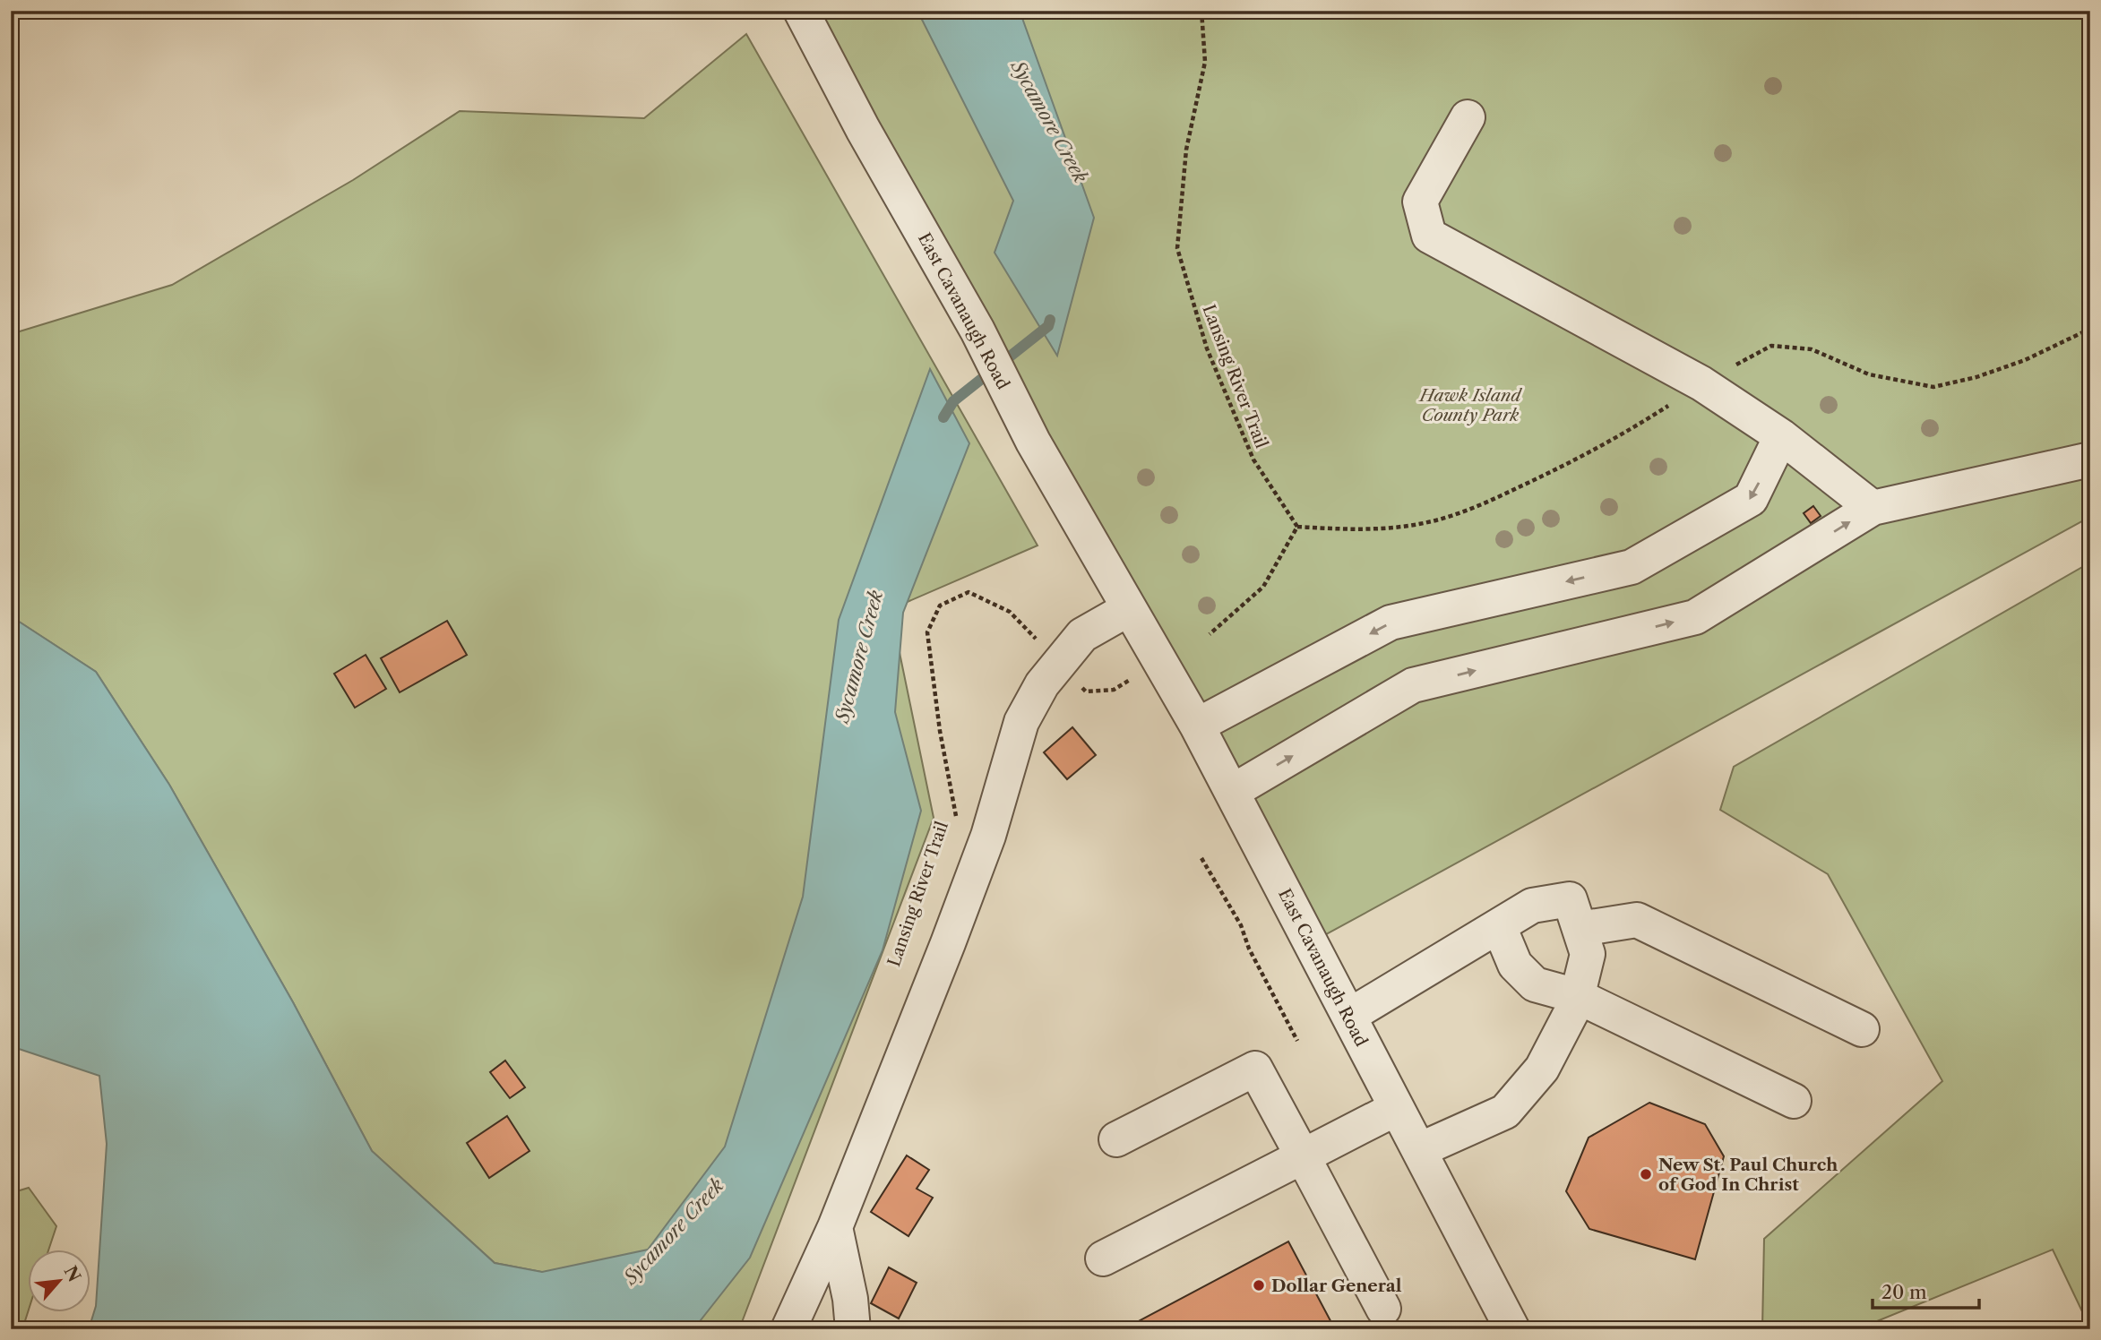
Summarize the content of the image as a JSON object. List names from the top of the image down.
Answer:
{
  "streets": {
    "street": ["East Cavanaugh Road"],
    "path": ["Lansing River Trail"]
  },
  "water": ["Sycamore Creek"],
  "parks": ["Hawk Island County Park"],
  "places": ["New St. Paul Church of God In Christ", "Dollar General"],
  "scale_bar": "20 m",
  "north": "top right"
}
